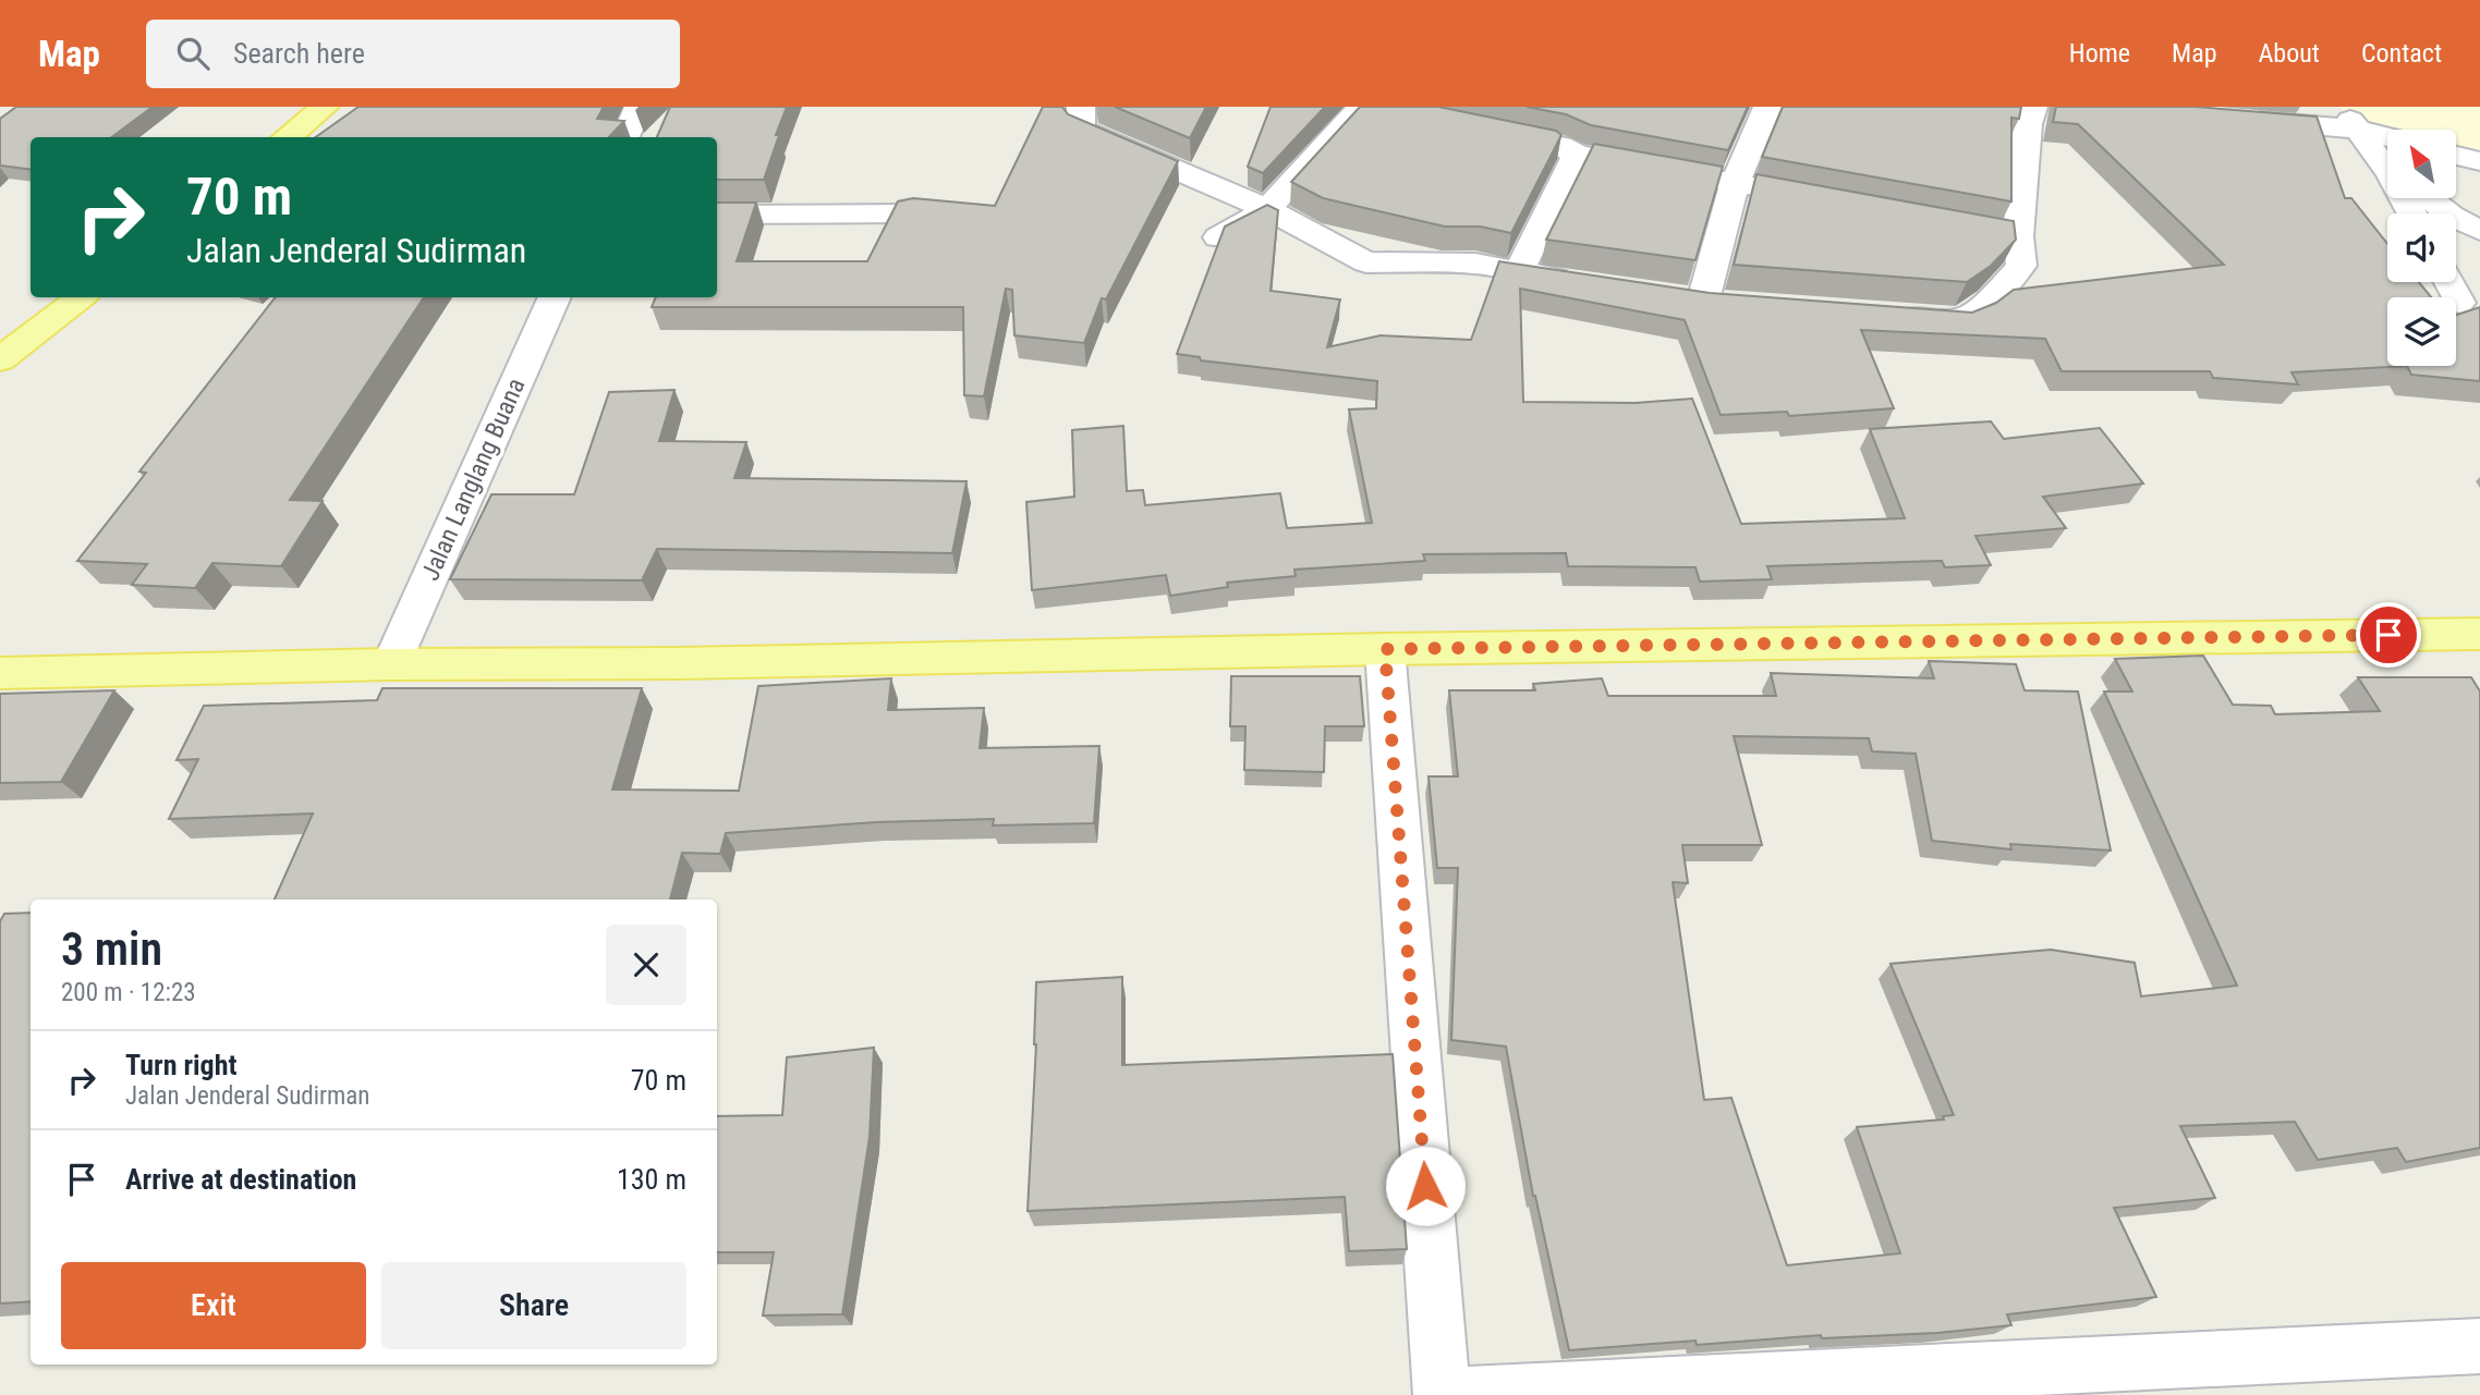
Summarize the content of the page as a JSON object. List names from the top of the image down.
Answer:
{
  "streets": {
    "street": ["Jalan Langlang Buana"]
  },
  "north": "top left",
  "page": {
    "header": "Map",
    "search": "Search here",
    "nav": [
      "Home",
      "Map",
      "About",
      "Contact"
    ],
    "turn": ["70 m", "Jalan Jenderal Sudirman"],
    "heading": ["3 min", "200 m · 12:23"],
    "list": [
      {
        "name": "Turn right",
        "note": "Jalan Jenderal Sudirman",
        "value": "70 m"
      },
      {
        "name": "Arrive at destination",
        "value": "130 m"
      }
    ],
    "buttons": ["Exit", "Share"]
  }
}
